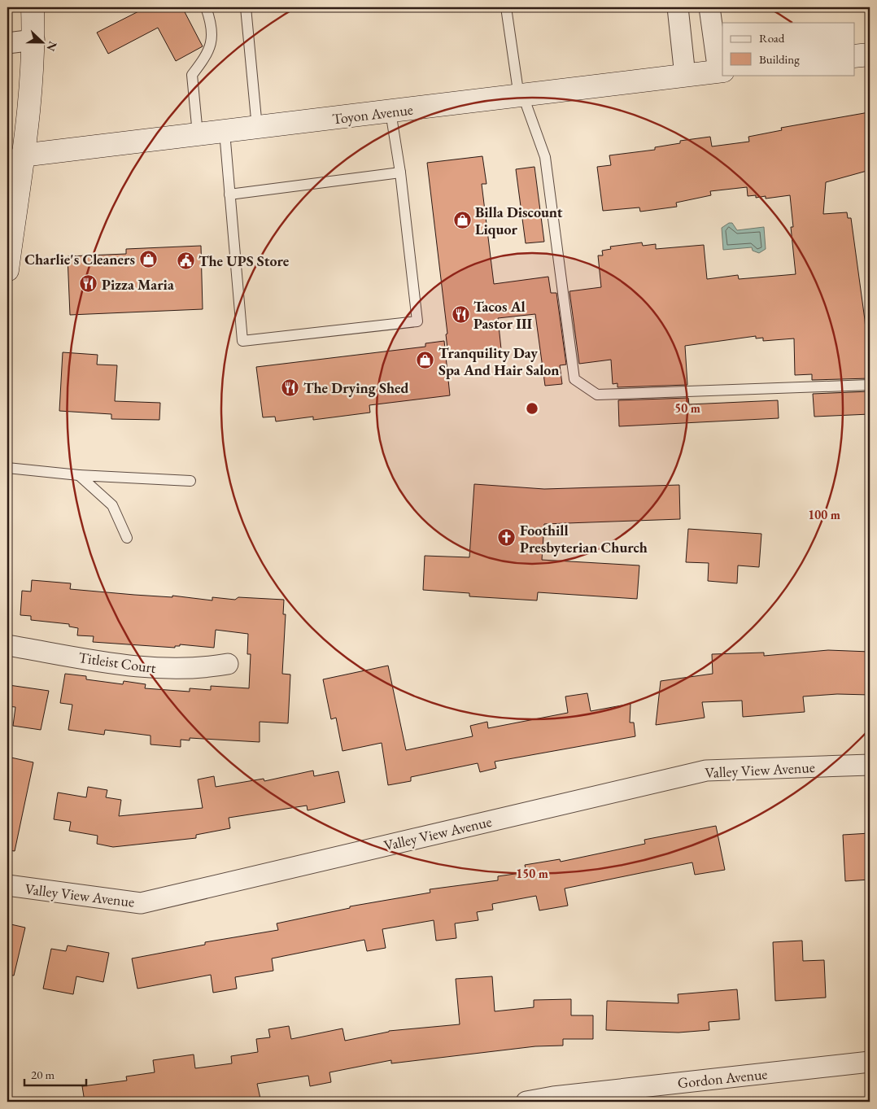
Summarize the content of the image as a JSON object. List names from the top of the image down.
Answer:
{
  "streets": {
    "street": [
      "Toyon Avenue",
      "Titleist Court",
      "Valley View Avenue",
      "Gordon Avenue"
    ]
  },
  "places": {
    "shop": ["Billa Discount Liquor", "Charlie's Cleaners", "Tranquility Day Spa And Hair Salon"],
    "public building": ["The UPS Store"],
    "restaurant": ["Pizza Maria", "Tacos Al Pastor III", "The Drying Shed"],
    "church": ["Foothill Presbyterian Church"]
  },
  "legend": ["Road", "Building"],
  "scale_bar": "20 m",
  "north": "right",
  "rings": ["50 m", "100 m", "150 m"]
}
